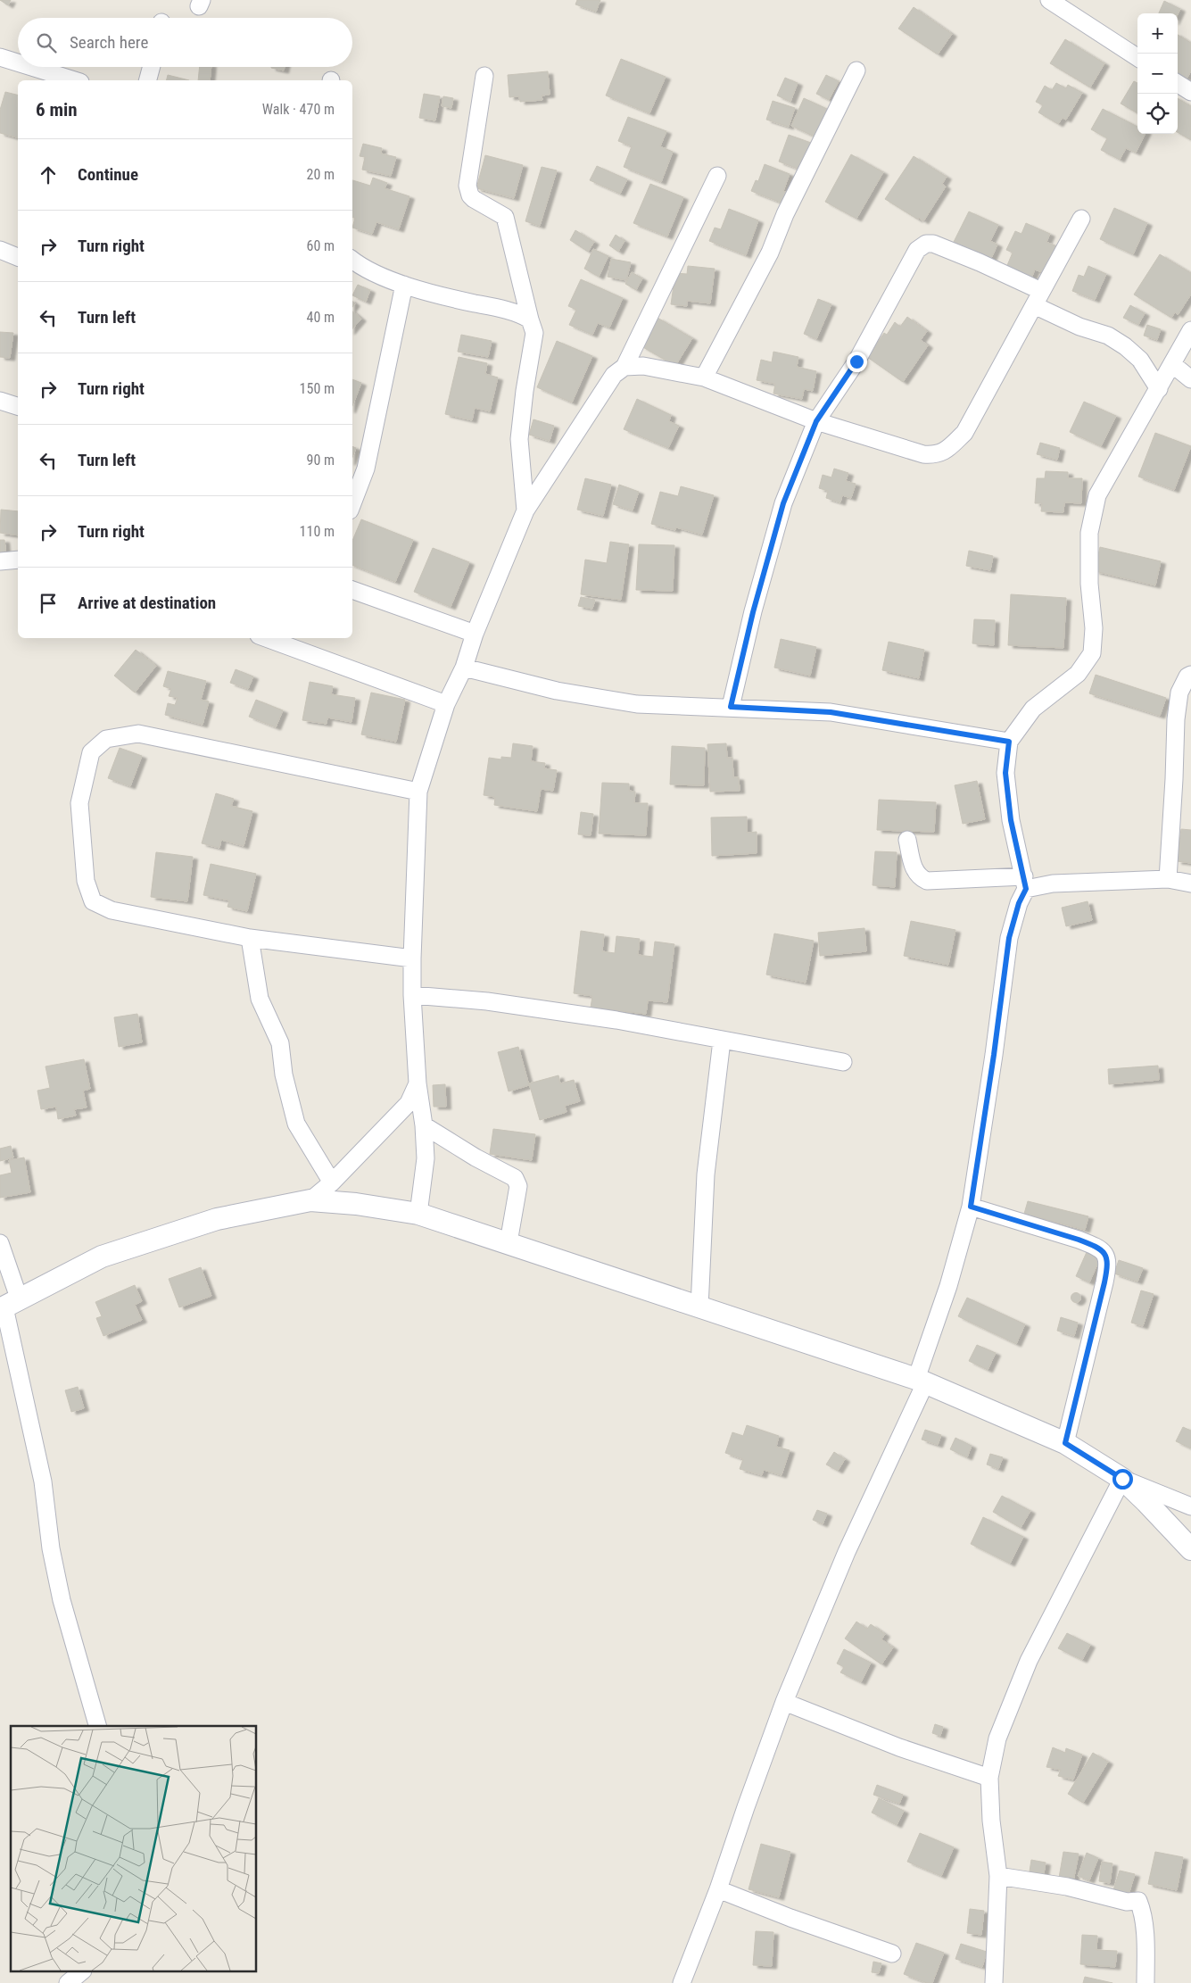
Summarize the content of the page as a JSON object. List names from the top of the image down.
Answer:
{
  "page": {
    "map_buttons": ["+", "−"],
    "search": "Search here",
    "heading": ["6 min", "Walk · 470 m"],
    "list": [
      ["Continue", "20 m"],
      ["Turn right", "60 m"],
      ["Turn left", "40 m"],
      ["Turn right", "150 m"],
      ["Turn left", "90 m"],
      ["Turn right", "110 m"],
      "Arrive at destination"
    ]
  }
}
